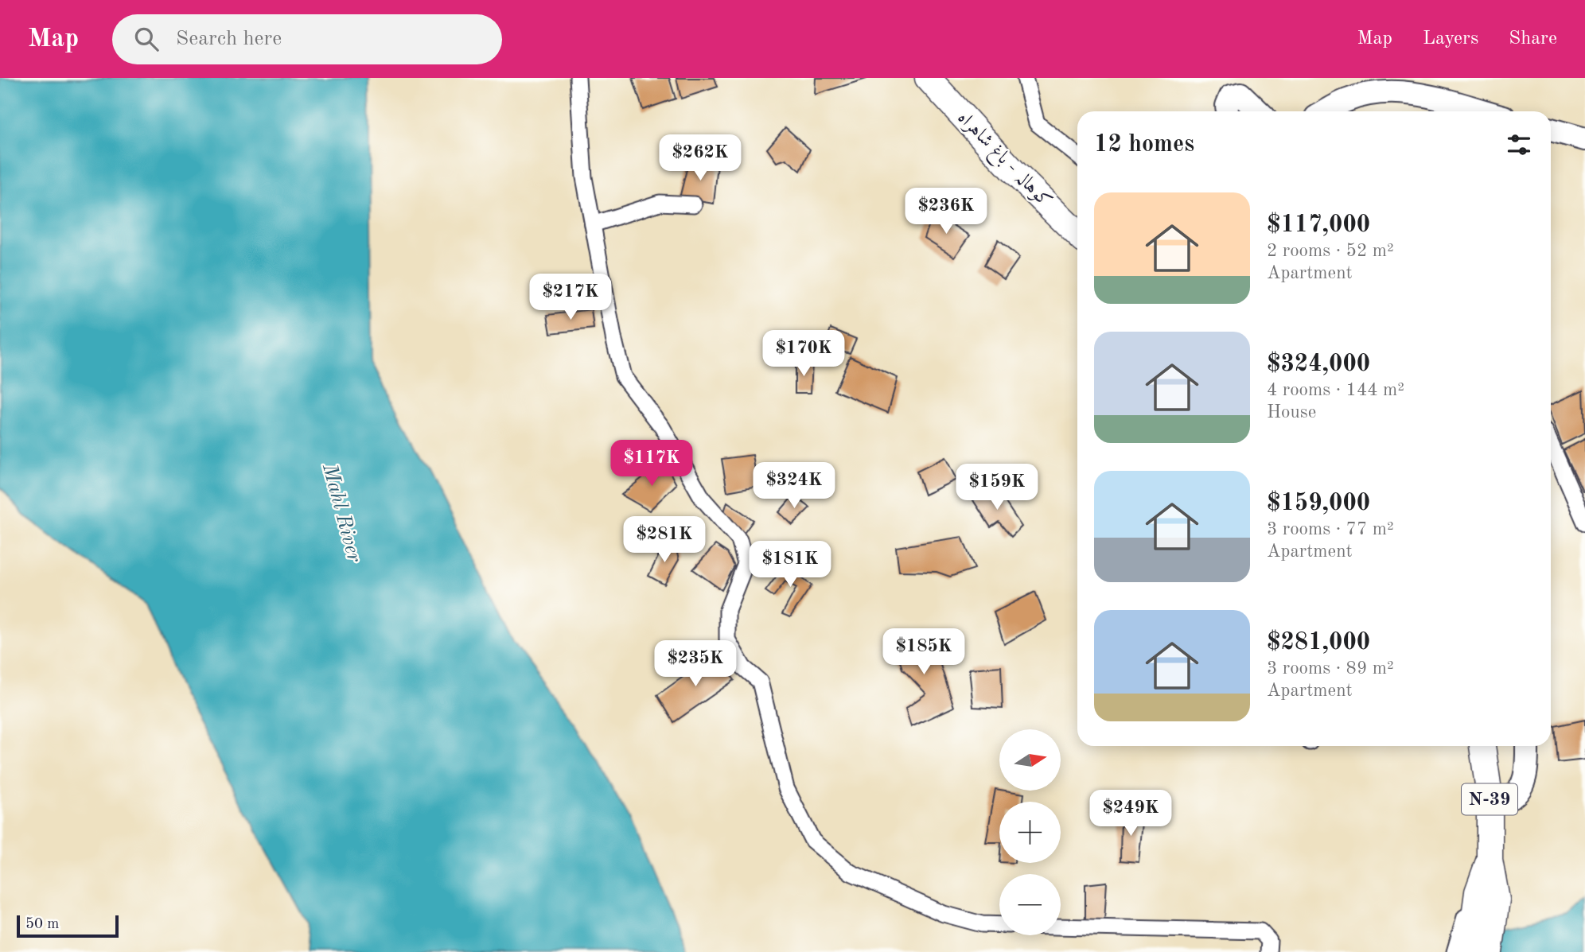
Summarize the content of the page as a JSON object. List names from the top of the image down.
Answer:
{
  "streets": {
    "main road": ["کوہالہ - باغ شاہراہ", "N-39"]
  },
  "water": ["Mahl River"],
  "scale_bar": "50 m",
  "north": "right",
  "page": {
    "header": "Map",
    "search": "Search here",
    "nav": ["Map", "Layers", "Share"],
    "heading": "12 homes",
    "price": [
      "$262K",
      "$236K",
      "$217K",
      "$170K",
      "$117K",
      "$324K",
      "$159K",
      "$281K",
      "$181K",
      "$185K",
      "$235K",
      "$249K"
    ],
    "list": [
      {
        "name": "$117,000",
        "note": "2 rooms · 52 m² · Apartment"
      },
      {
        "name": "$324,000",
        "note": "4 rooms · 144 m² · House"
      },
      {
        "name": "$159,000",
        "note": "3 rooms · 77 m² · Apartment"
      },
      {
        "name": "$281,000",
        "note": "3 rooms · 89 m² · Apartment"
      }
    ],
    "map_buttons": ["+", "−"],
    "scale": "50 m"
  }
}
